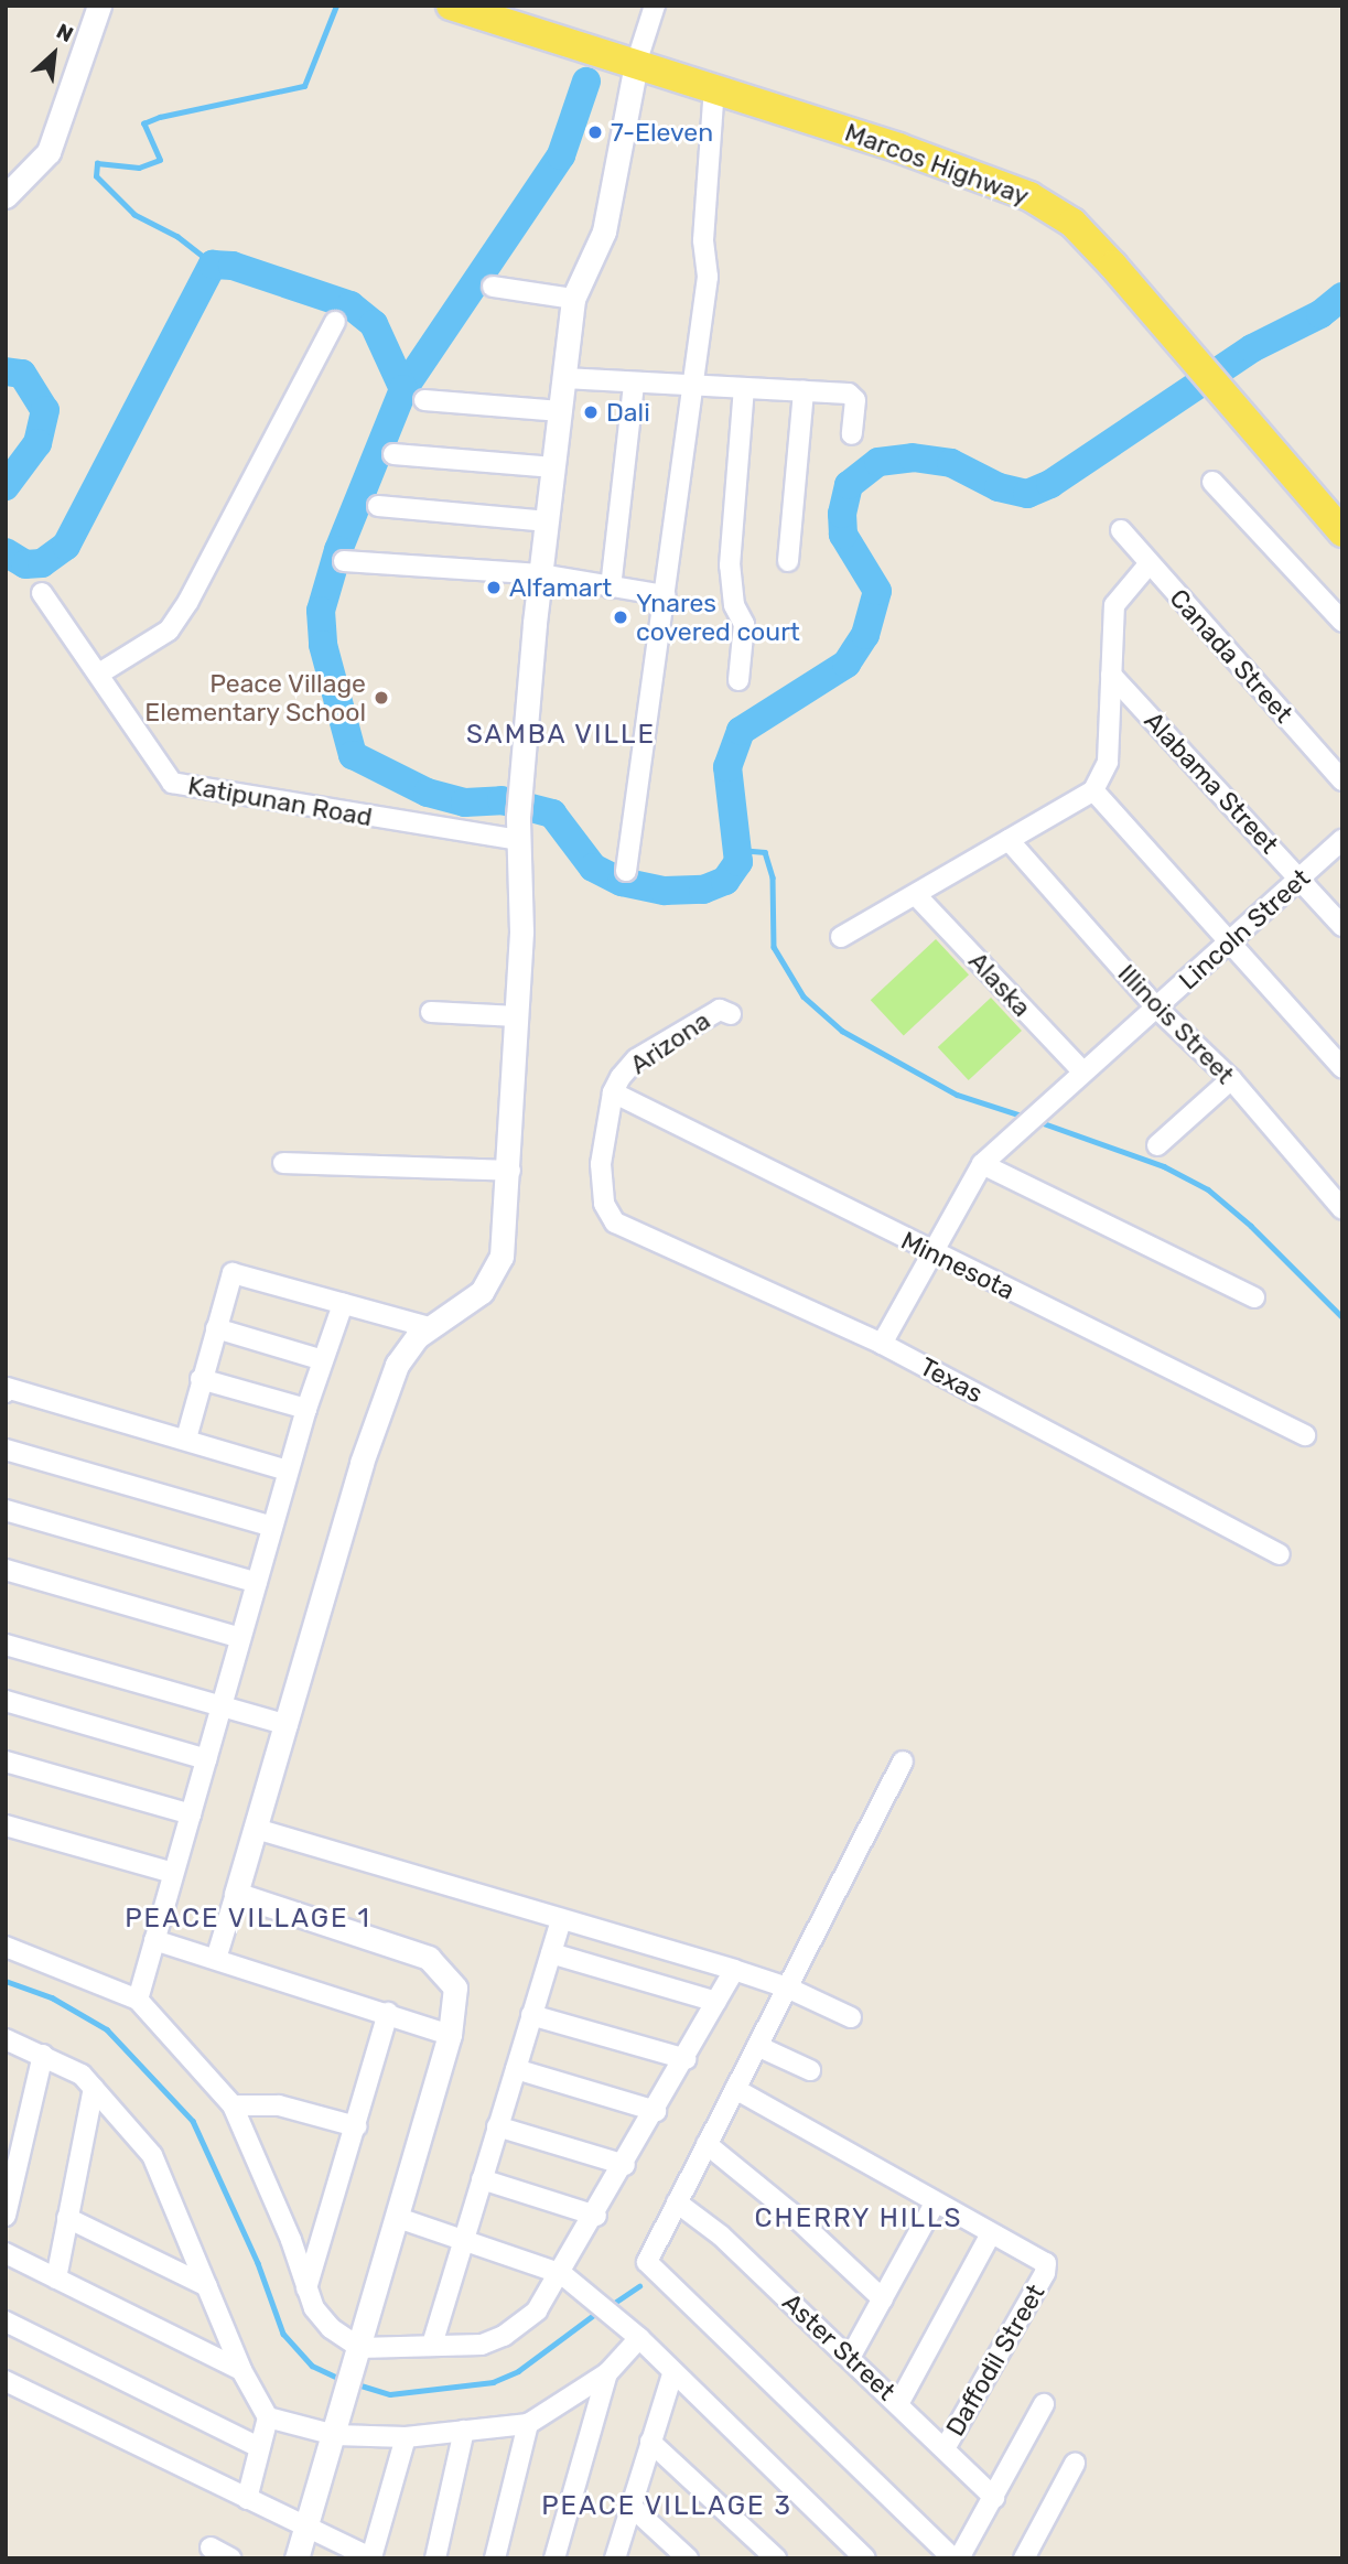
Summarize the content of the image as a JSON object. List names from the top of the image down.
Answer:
{
  "streets": {
    "main road": ["Marcos Highway"],
    "street": [
      "Canada Street",
      "Alabama Street",
      "Katipunan Road",
      "Lincoln Street",
      "Alaska",
      "Illinois Street",
      "Arizona",
      "Minnesota",
      "Texas",
      "Aster Street",
      "Daffodil Street"
    ]
  },
  "crossings": [
    ["Alabama Street", "Lincoln Street"],
    ["Lincoln Street", "Alaska"],
    ["Lincoln Street", "Illinois Street"],
    ["Lincoln Street", "Minnesota"],
    ["Lincoln Street", "Texas"],
    ["Arizona", "Minnesota"],
    ["Arizona", "Texas"],
    ["Aster Street", "Daffodil Street"]
  ],
  "districts": [
    "SAMBA VILLE",
    "PEACE VILLAGE 1",
    "CHERRY HILLS",
    "PEACE VILLAGE 3"
  ],
  "places": [
    "7-Eleven",
    "Dali",
    "Alfamart",
    "Ynares covered court",
    "Peace Village Elementary School"
  ],
  "north": "top right"
}
